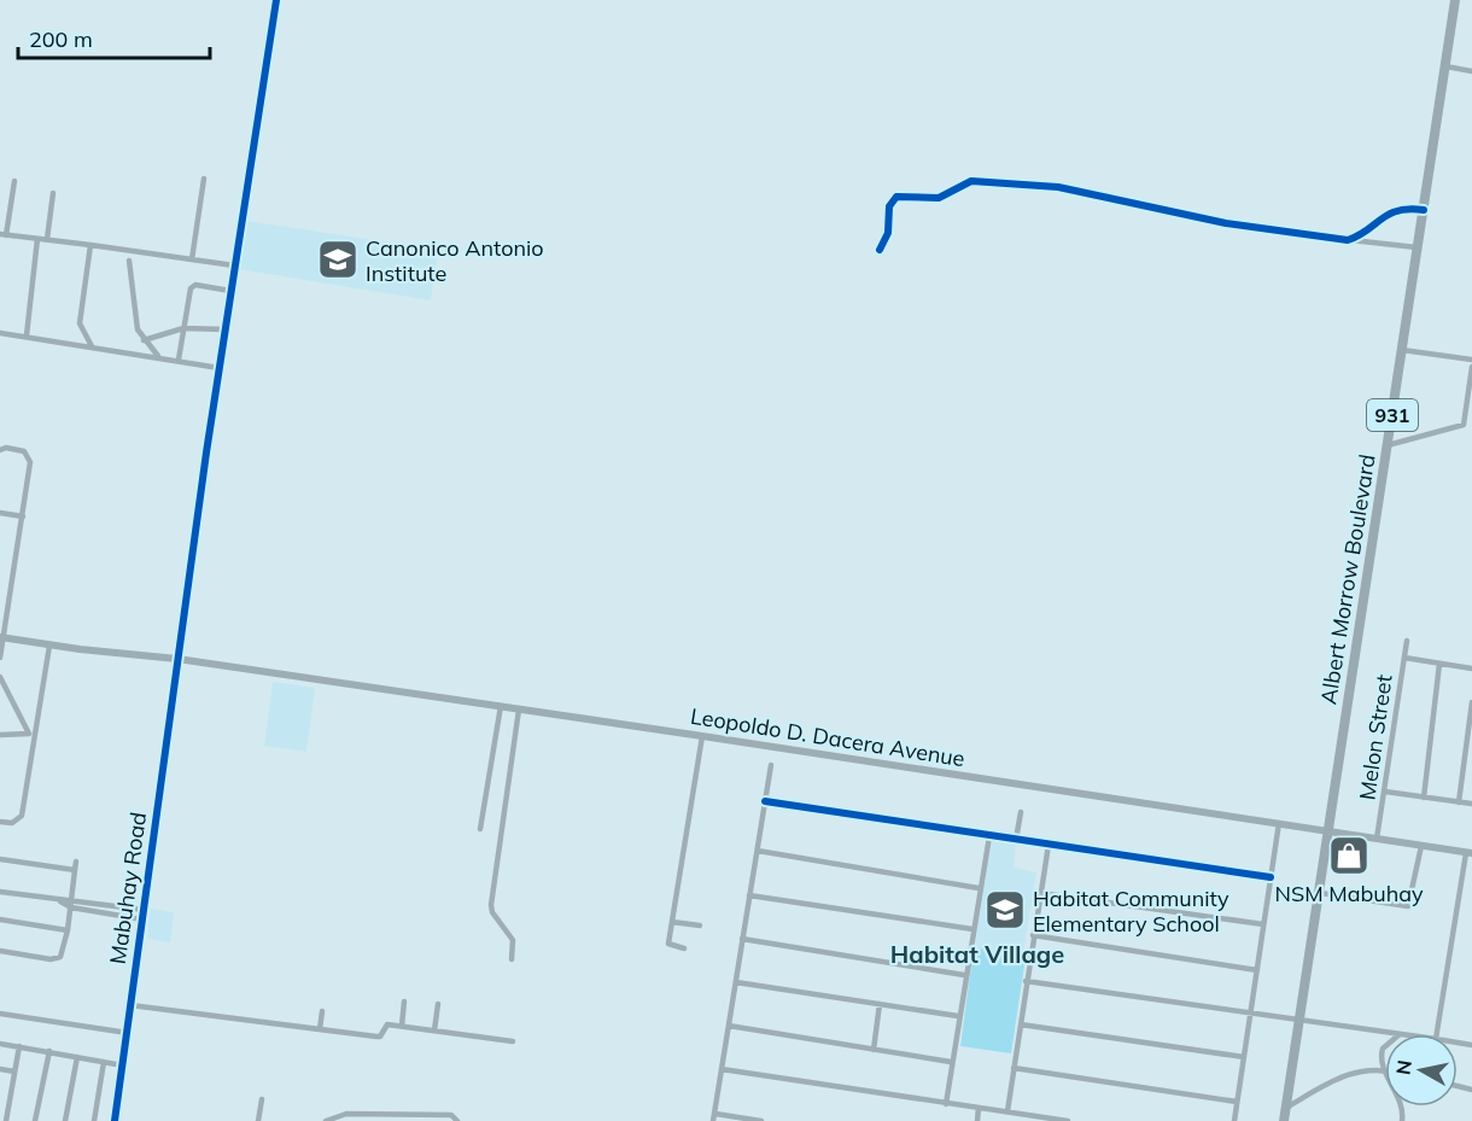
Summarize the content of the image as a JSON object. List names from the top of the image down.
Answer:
{
  "streets": {
    "highway": ["931", "Albert Morrow Boulevard"],
    "main road": ["Leopoldo D. Dacera Avenue", "Mabuhay Road"],
    "street": ["Melon Street"]
  },
  "crossings": [
    ["Albert Morrow Boulevard", "Leopoldo D. Dacera Avenue"],
    ["Leopoldo D. Dacera Avenue", "Melon Street"],
    ["Leopoldo D. Dacera Avenue", "Mabuhay Road"]
  ],
  "districts": ["Habitat Village"],
  "places": {
    "school or university": ["Canonico Antonio Institute", "Habitat Community Elementary School"],
    "shop": ["NSM Mabuhay"]
  },
  "scale_bar": "200 m",
  "north": "left"
}
